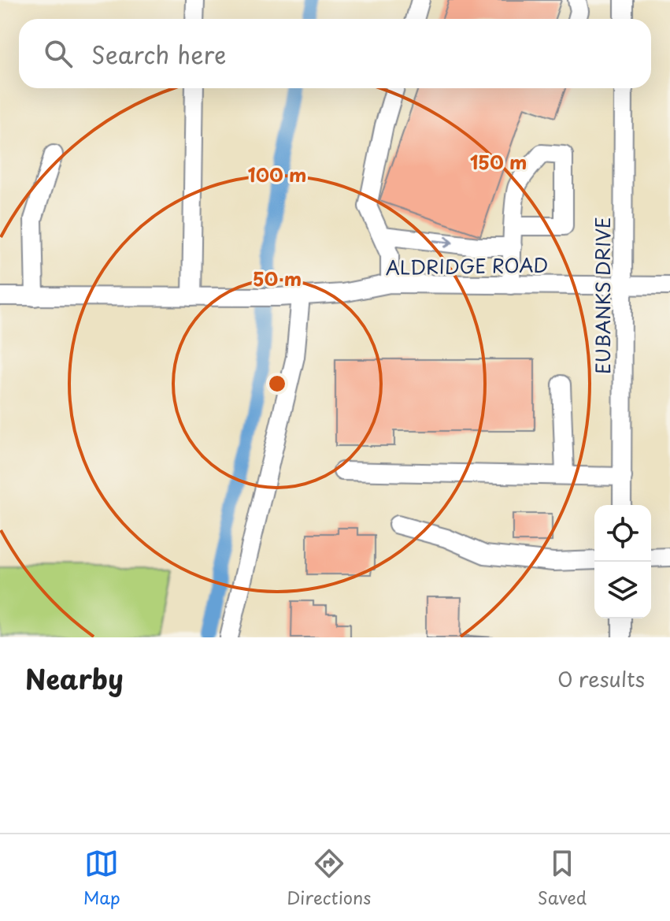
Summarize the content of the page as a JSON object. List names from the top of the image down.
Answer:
{
  "streets": {
    "street": ["ALDRIDGE ROAD", "EUBANKS DRIVE"]
  },
  "crossings": [
    ["ALDRIDGE ROAD", "EUBANKS DRIVE"]
  ],
  "page": {
    "search": "Search here",
    "heading": ["Nearby", "0 results"],
    "nav": ["Map", "Directions", "Saved"]
  },
  "rings": ["150 m", "100 m", "50 m"]
}
